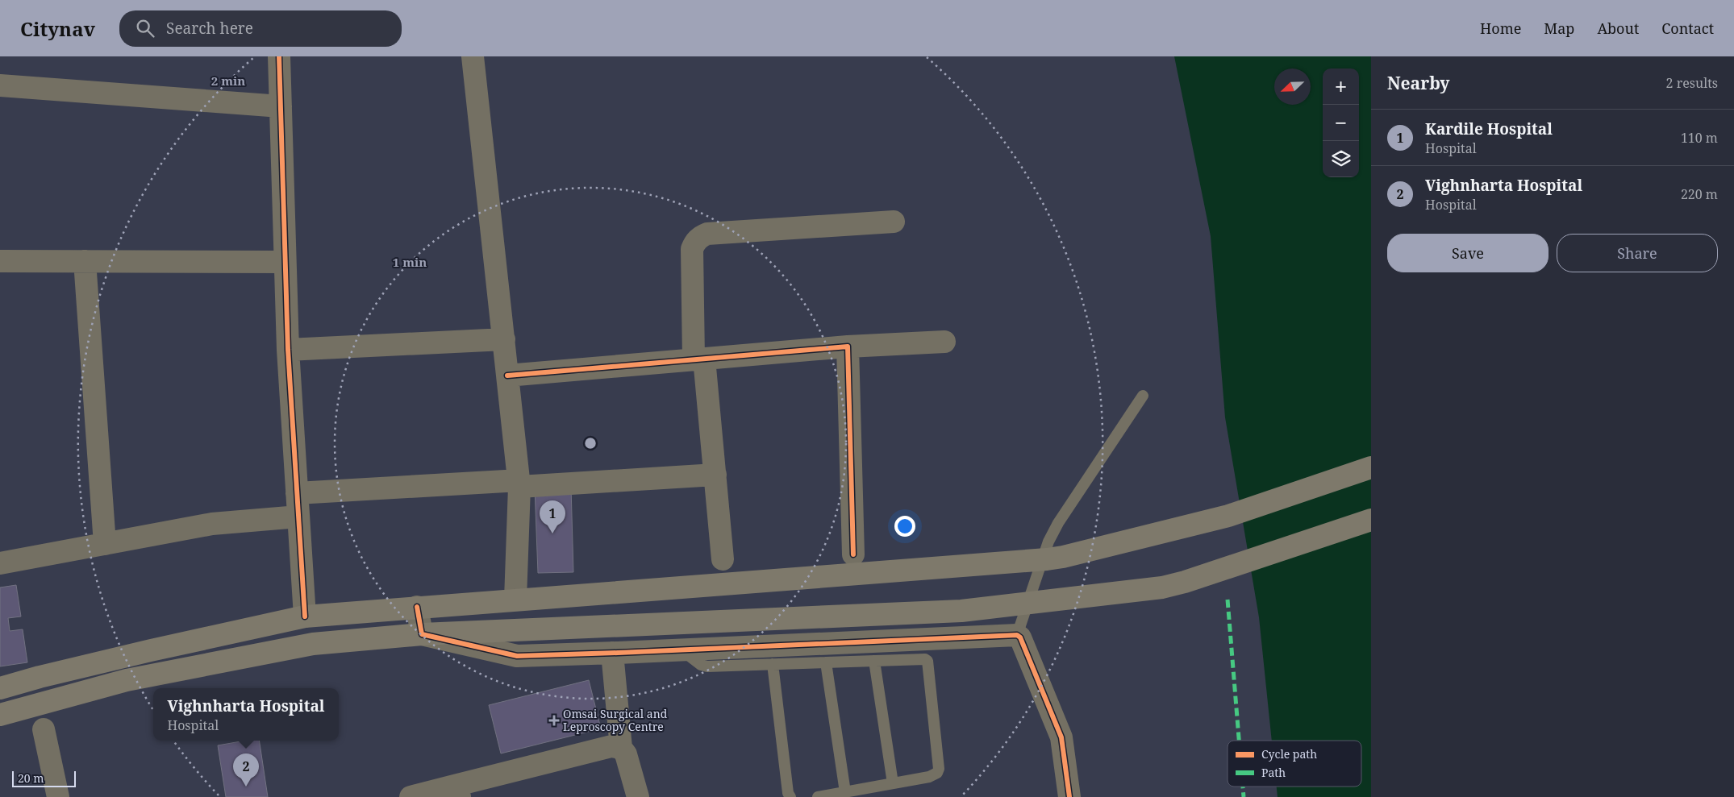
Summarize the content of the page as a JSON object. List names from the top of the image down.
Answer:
{
  "places": {
    "health": ["Omsai Surgical and Leproscopy Centre"]
  },
  "legend": ["Cycle path", "Path"],
  "scale_bar": "20 m",
  "north": "bottom left",
  "page": {
    "header": "Citynav",
    "search": "Search here",
    "nav": [
      "Home",
      "Map",
      "About",
      "Contact"
    ],
    "heading": ["Nearby", "2 results"],
    "map_buttons": ["+", "−"],
    "list": [
      {
        "mark": "1",
        "name": "Kardile Hospital",
        "note": "Hospital",
        "value": "110 m"
      },
      {
        "mark": "2",
        "name": "Vighnharta Hospital",
        "note": "Hospital",
        "value": "220 m"
      }
    ],
    "buttons": ["Save", "Share"],
    "pins": ["1", "2"],
    "popup": ["Vighnharta Hospital", "Hospital"],
    "scale": "20 m"
  },
  "rings": ["2 min", "1 min"]
}
